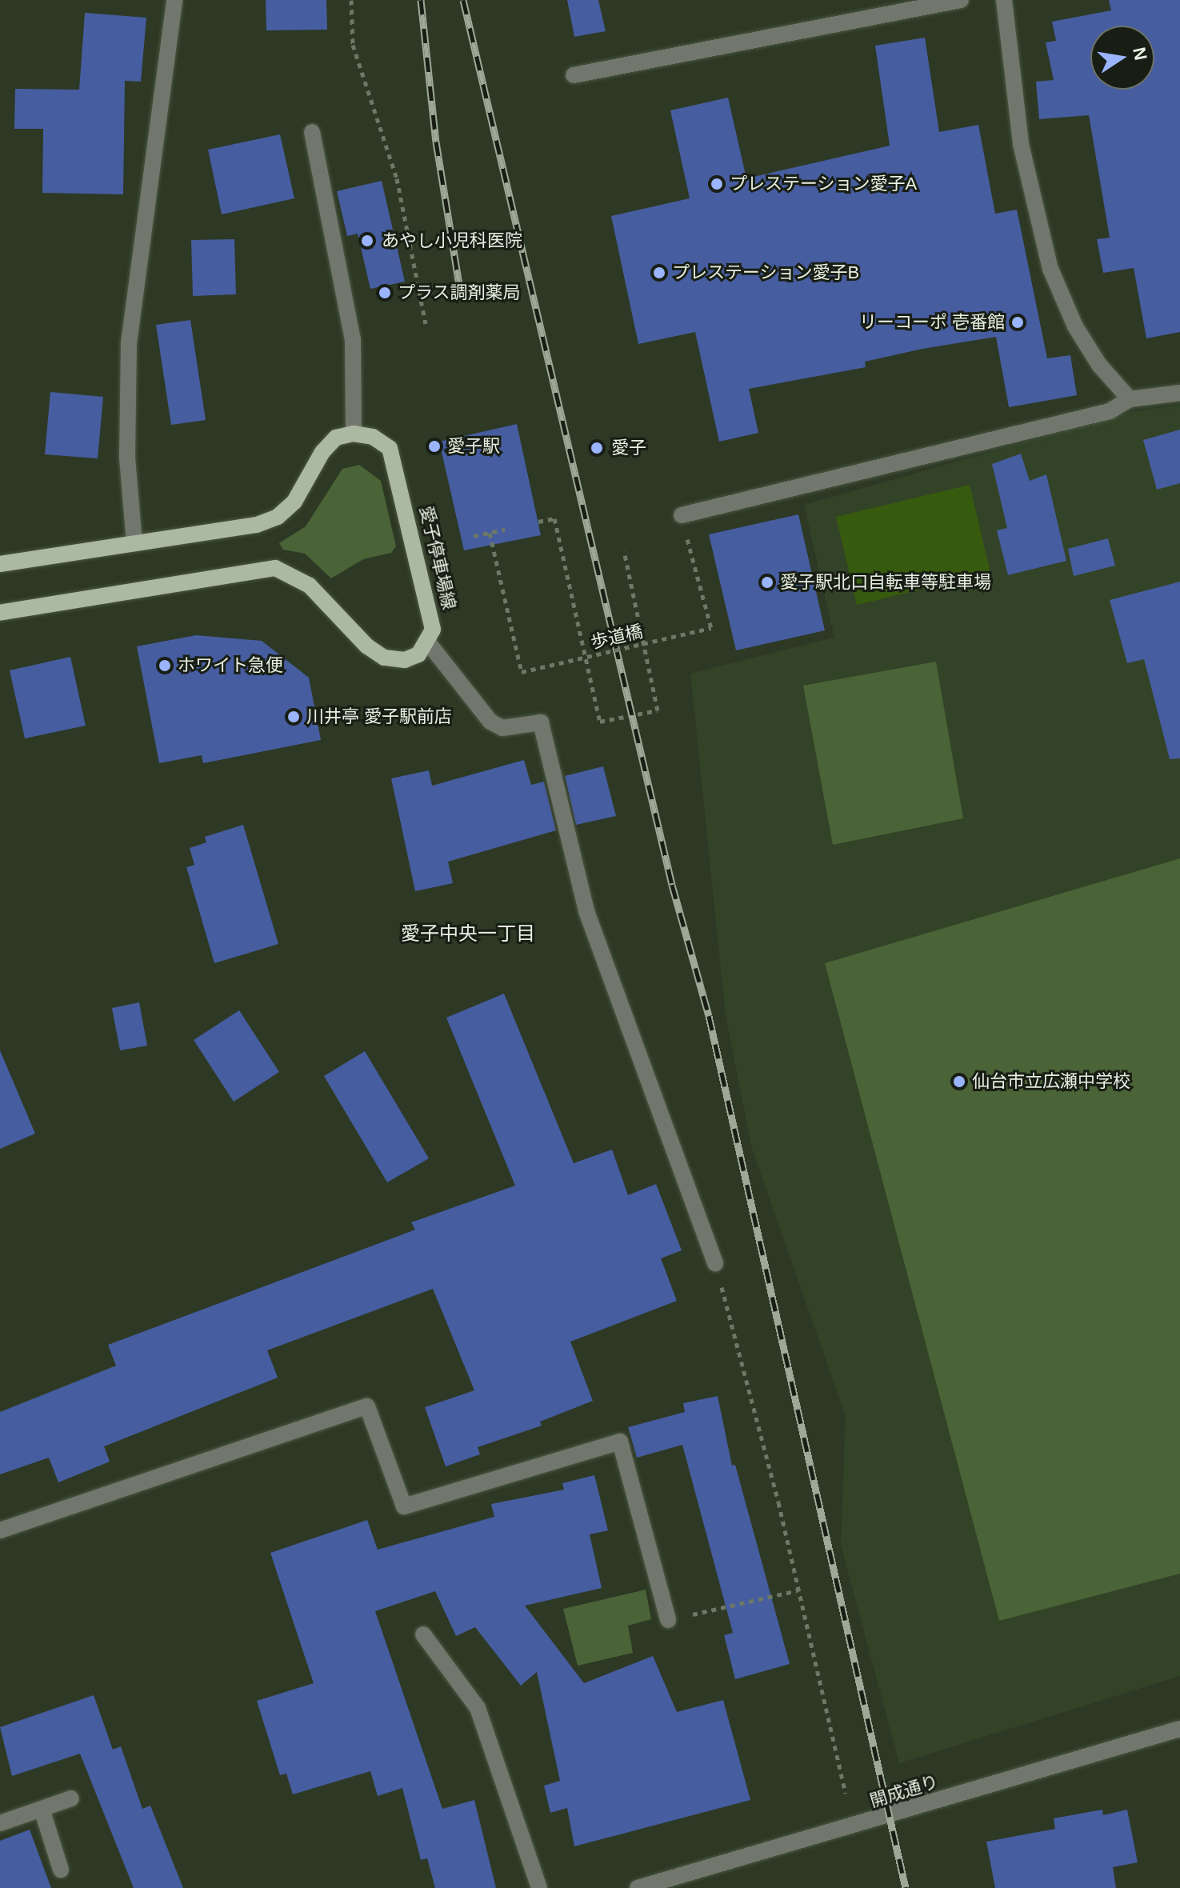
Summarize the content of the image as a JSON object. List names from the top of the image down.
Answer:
{
  "streets": {
    "main road": ["愛子停車場線"],
    "street": ["開成通り"],
    "path": ["歩道橋"]
  },
  "districts": ["愛子中央一丁目"],
  "places": [
    "プレステーション愛子A",
    "あやし小児科医院",
    "プレステーション愛子B",
    "プラス調剤薬局",
    "リーコーポ 壱番館",
    "愛子駅",
    "愛子",
    "愛子駅北口自転車等駐車場",
    "ホワイト急便",
    "川井亭 愛子駅前店",
    "仙台市立広瀬中学校"
  ],
  "north": "right"
}
